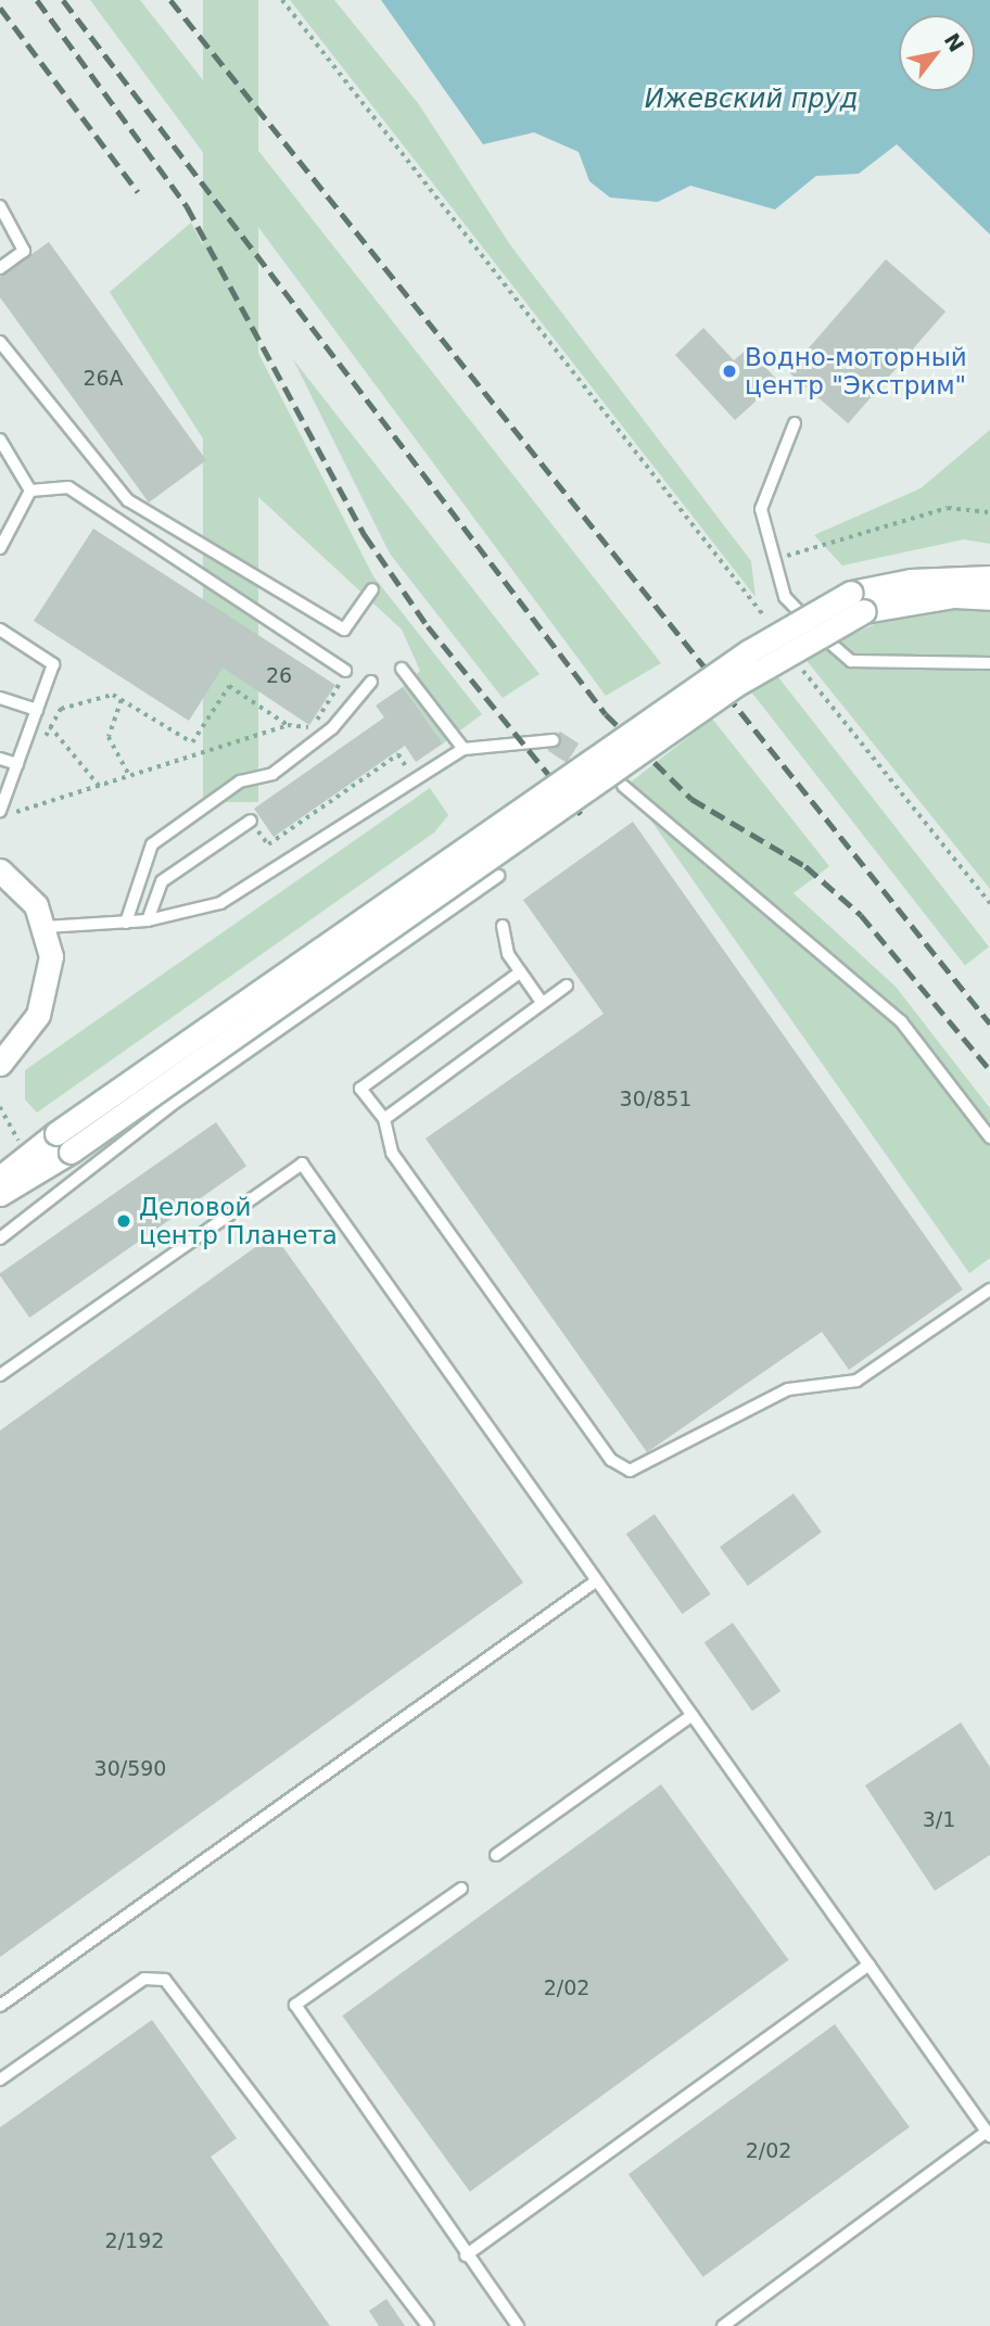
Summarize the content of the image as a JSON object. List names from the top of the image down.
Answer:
{
  "water": ["Ижевский пруд"],
  "places": ["Водно-моторный центр \"Экстрим\"", "Деловой центр Планета"],
  "house_numbers": [
    "26А",
    "26",
    "30/851",
    "30/590",
    "3/1",
    "2/02",
    "2/02",
    "2/192"
  ],
  "north": "top right"
}
